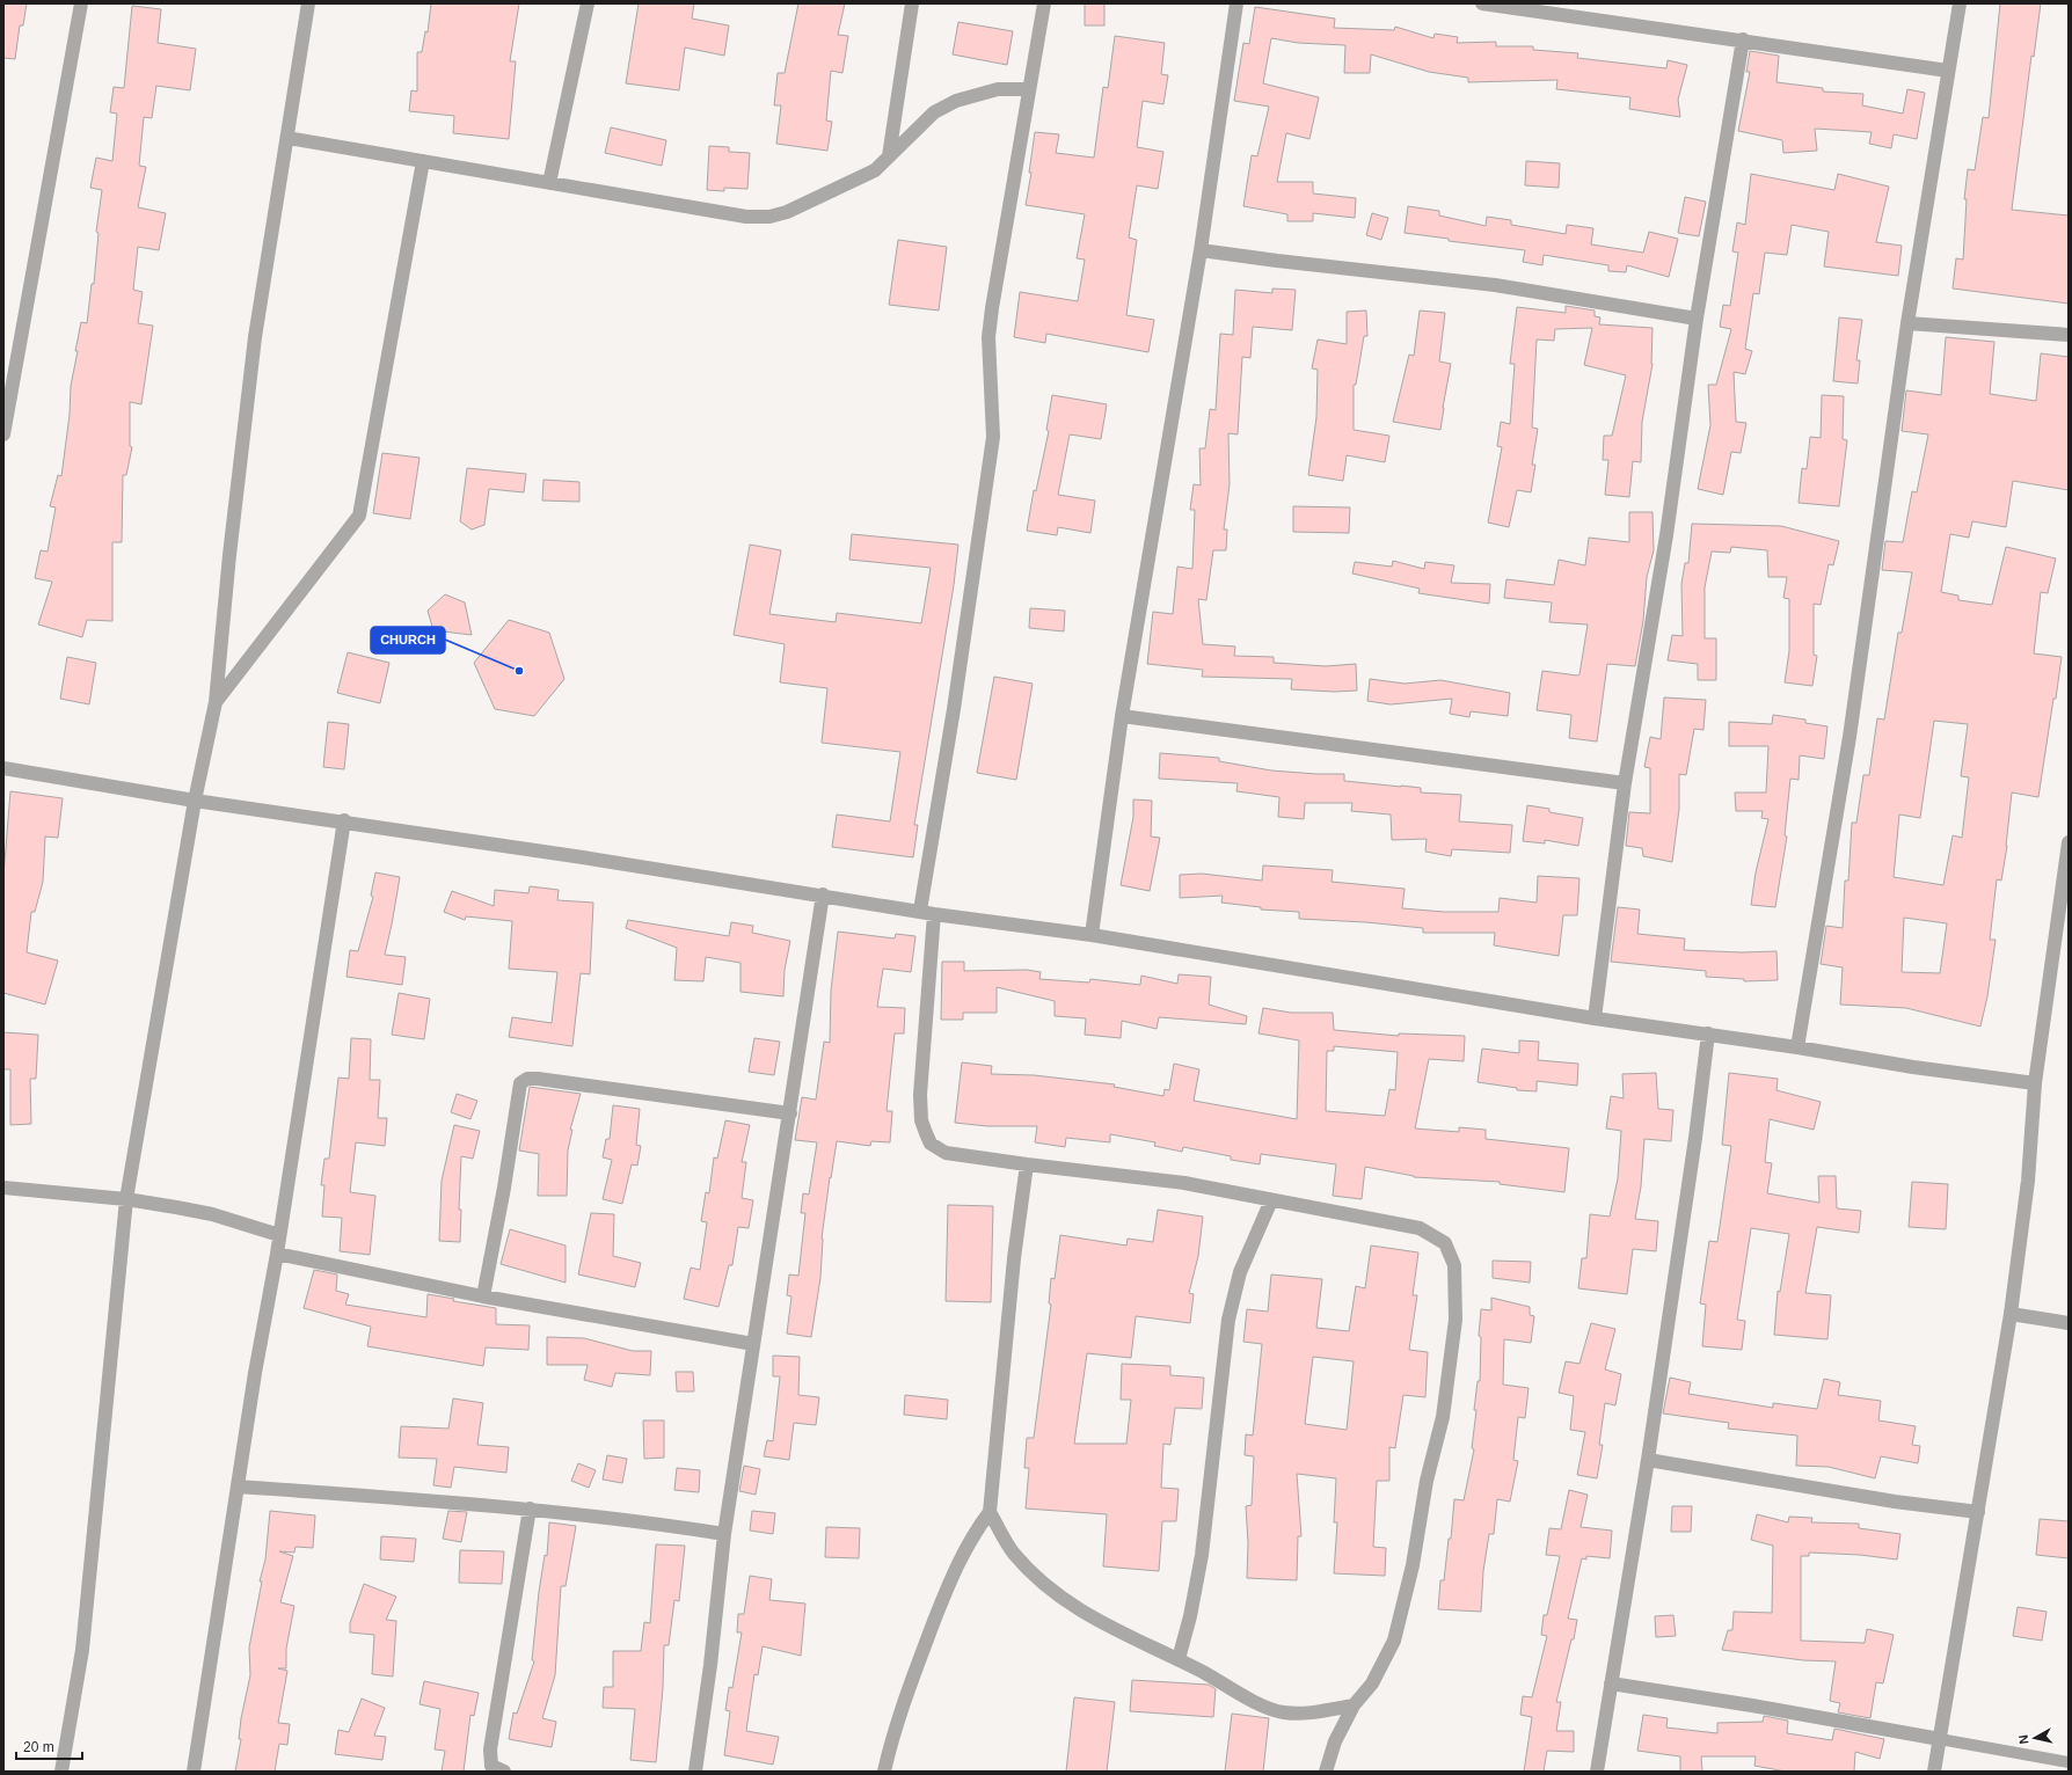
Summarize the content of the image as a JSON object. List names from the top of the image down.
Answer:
{
  "places": ["CHURCH"],
  "scale_bar": "20 m",
  "north": "left"
}
